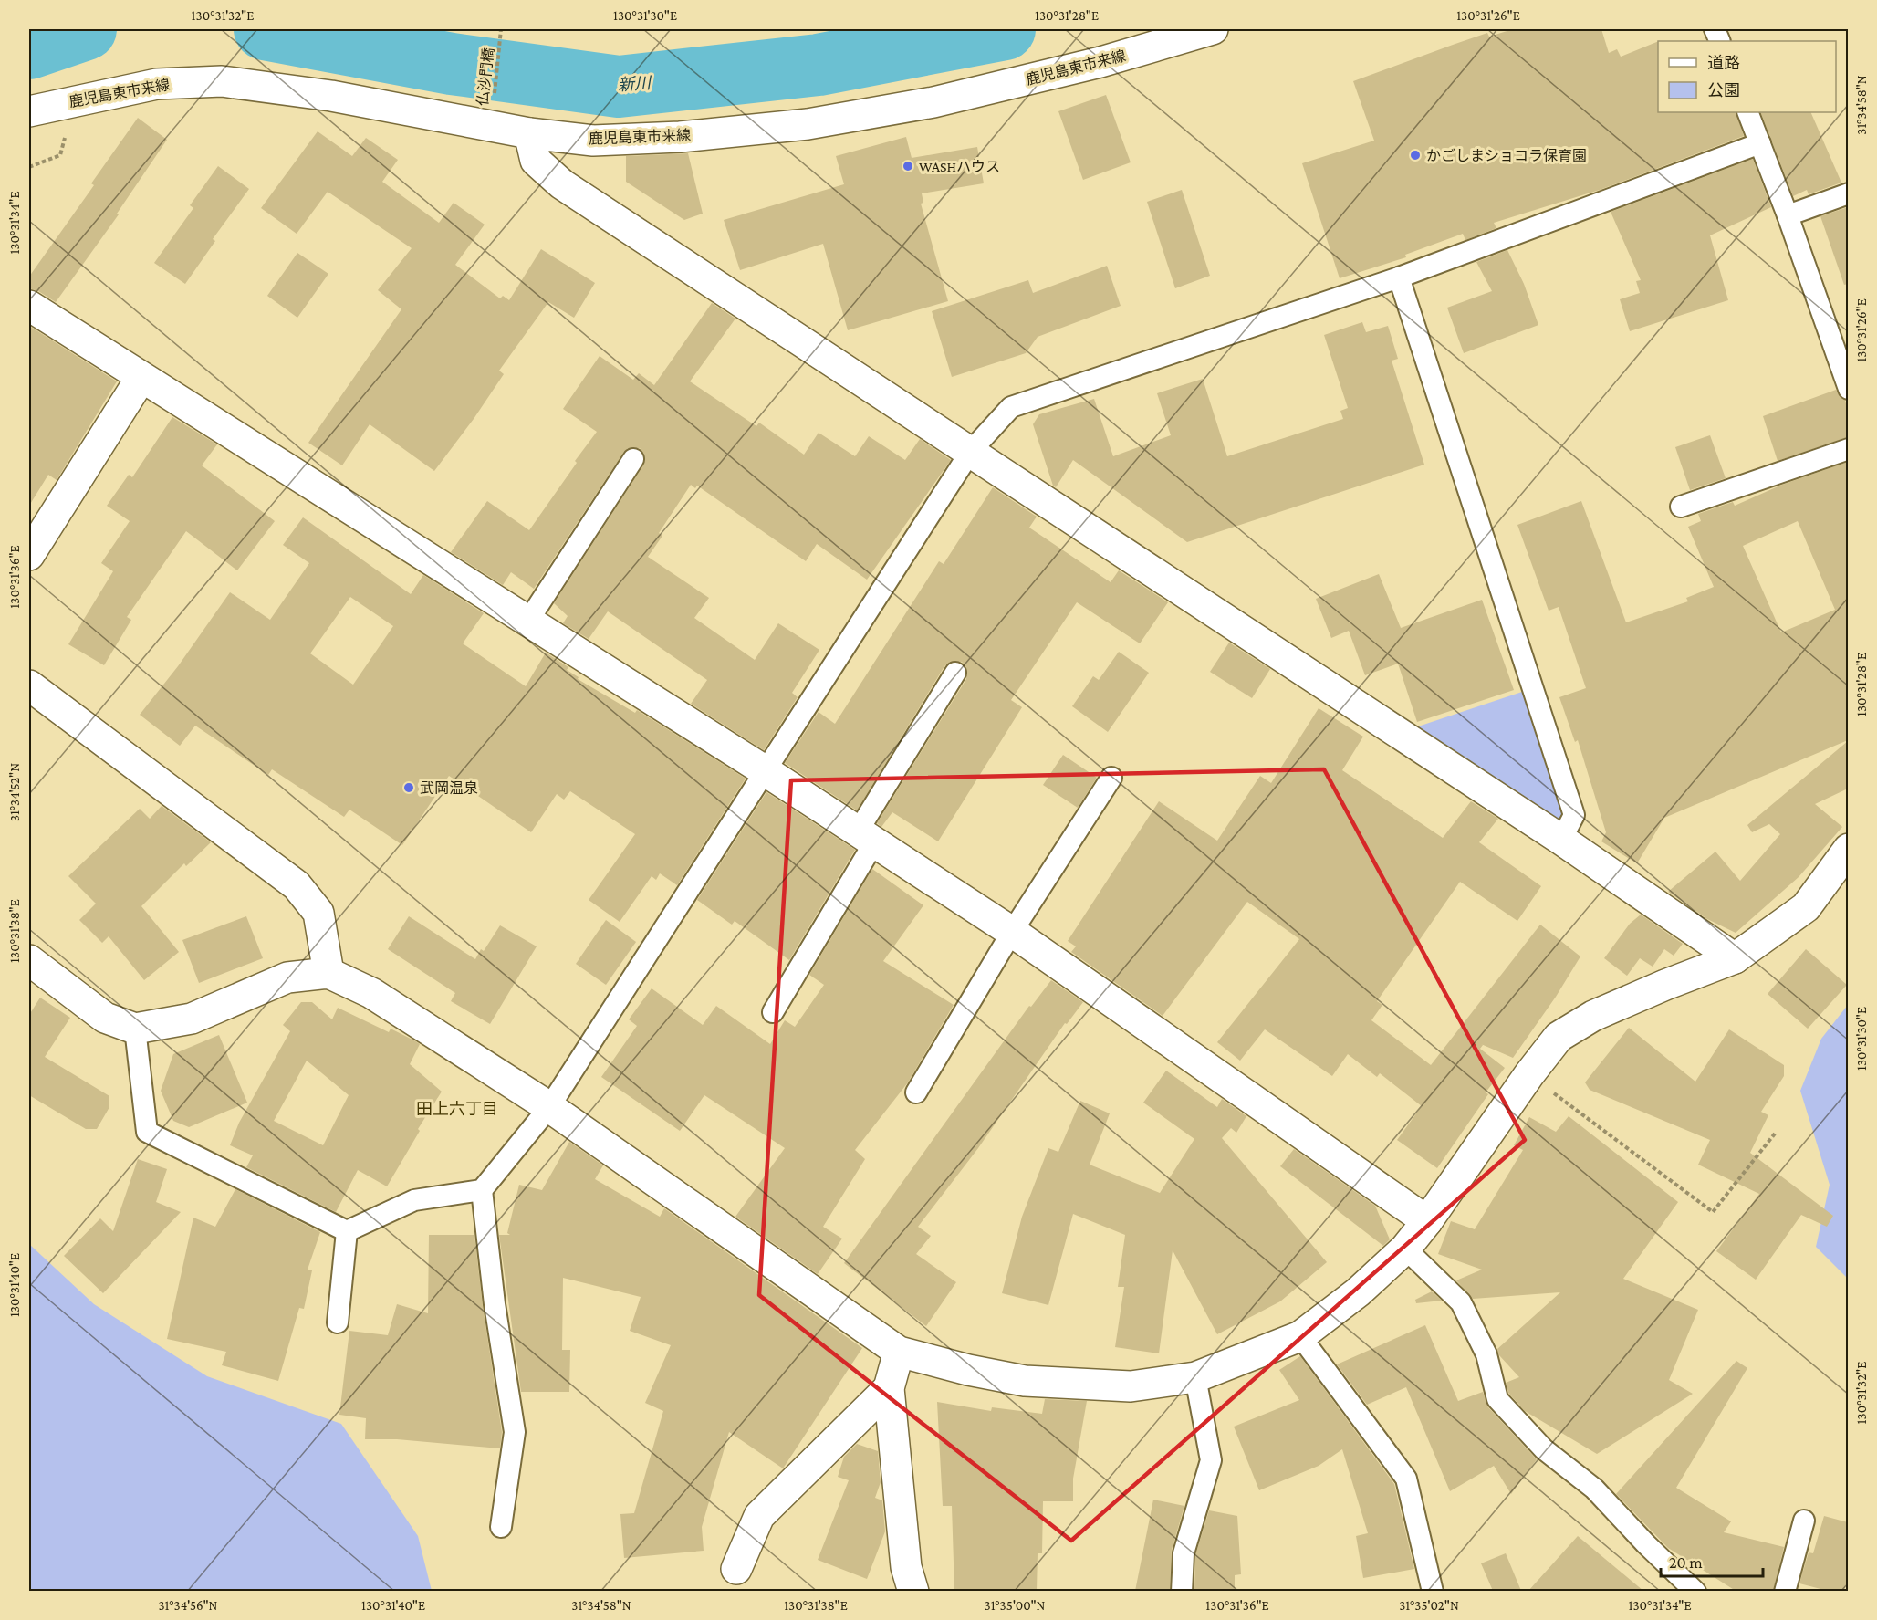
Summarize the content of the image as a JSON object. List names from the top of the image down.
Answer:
{
  "streets": {
    "street": ["鹿児島東市来線"],
    "path": ["仏沙門橋"]
  },
  "crossings": [
    ["鹿児島東市来線", "仏沙門橋"]
  ],
  "districts": ["田上六丁目"],
  "water": ["新川"],
  "places": ["かごしまショコラ保育園", "WASHハウス", "武岡温泉"],
  "legend": ["道路", "公園"],
  "scale_bar": "20 m",
  "coordinates": [
    "130°31'32\"E",
    "130°31'30\"E",
    "130°31'28\"E",
    "130°31'26\"E",
    "31°34'58\"N",
    "130°31'34\"E",
    "130°31'36\"E",
    "31°34'52\"N",
    "130°31'38\"E",
    "130°31'40\"E",
    "31°34'56\"N",
    "31°35'00\"N",
    "31°35'02\"N"
  ]
}
